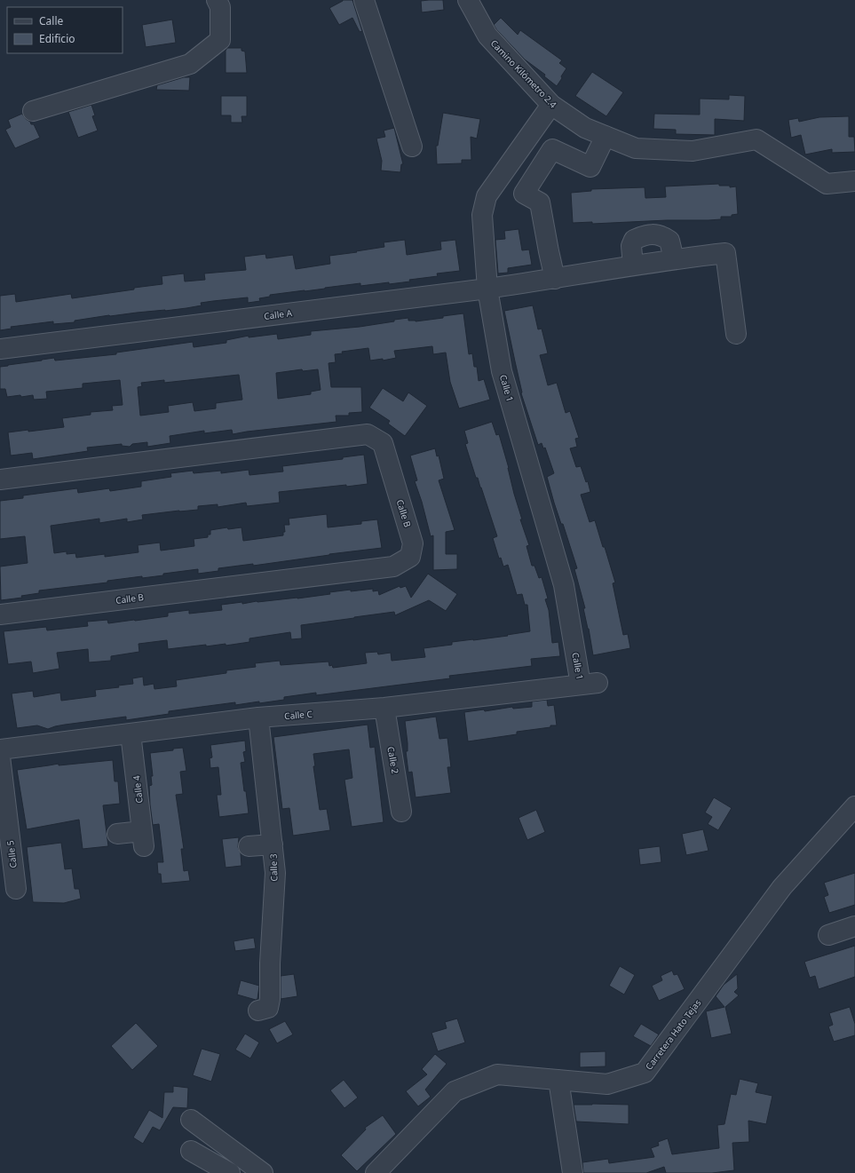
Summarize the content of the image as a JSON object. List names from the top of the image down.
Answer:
{
  "streets": {
    "street": [
      "Camino Kilómetro 2.4",
      "Calle A",
      "Calle 1",
      "Calle B",
      "Calle C",
      "Calle 2",
      "Calle 4",
      "Calle 5",
      "Calle 3",
      "Carretera Hato Tejas"
    ]
  },
  "crossings": [
    ["Camino Kilómetro 2.4", "Calle 1"],
    ["Calle A", "Calle 1"],
    ["Calle 1", "Calle C"],
    ["Calle C", "Calle 2"],
    ["Calle C", "Calle 4"],
    ["Calle C", "Calle 3"]
  ],
  "legend": ["Calle", "Edificio"]
}
